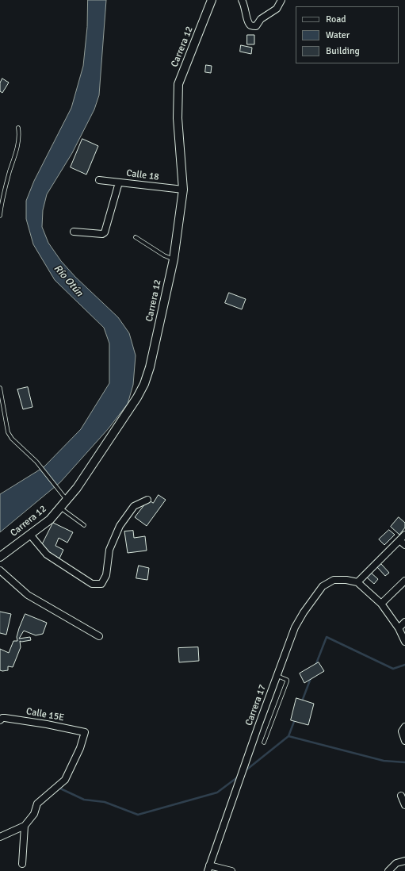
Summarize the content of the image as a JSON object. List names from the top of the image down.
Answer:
{
  "streets": {
    "street": [
      "Carrera 12",
      "Calle 18",
      "Carrera 17",
      "Calle 15E"
    ]
  },
  "crossings": [
    ["Carrera 12", "Calle 18"]
  ],
  "water": ["Río Otún"],
  "legend": ["Road", "Water", "Building"]
}
